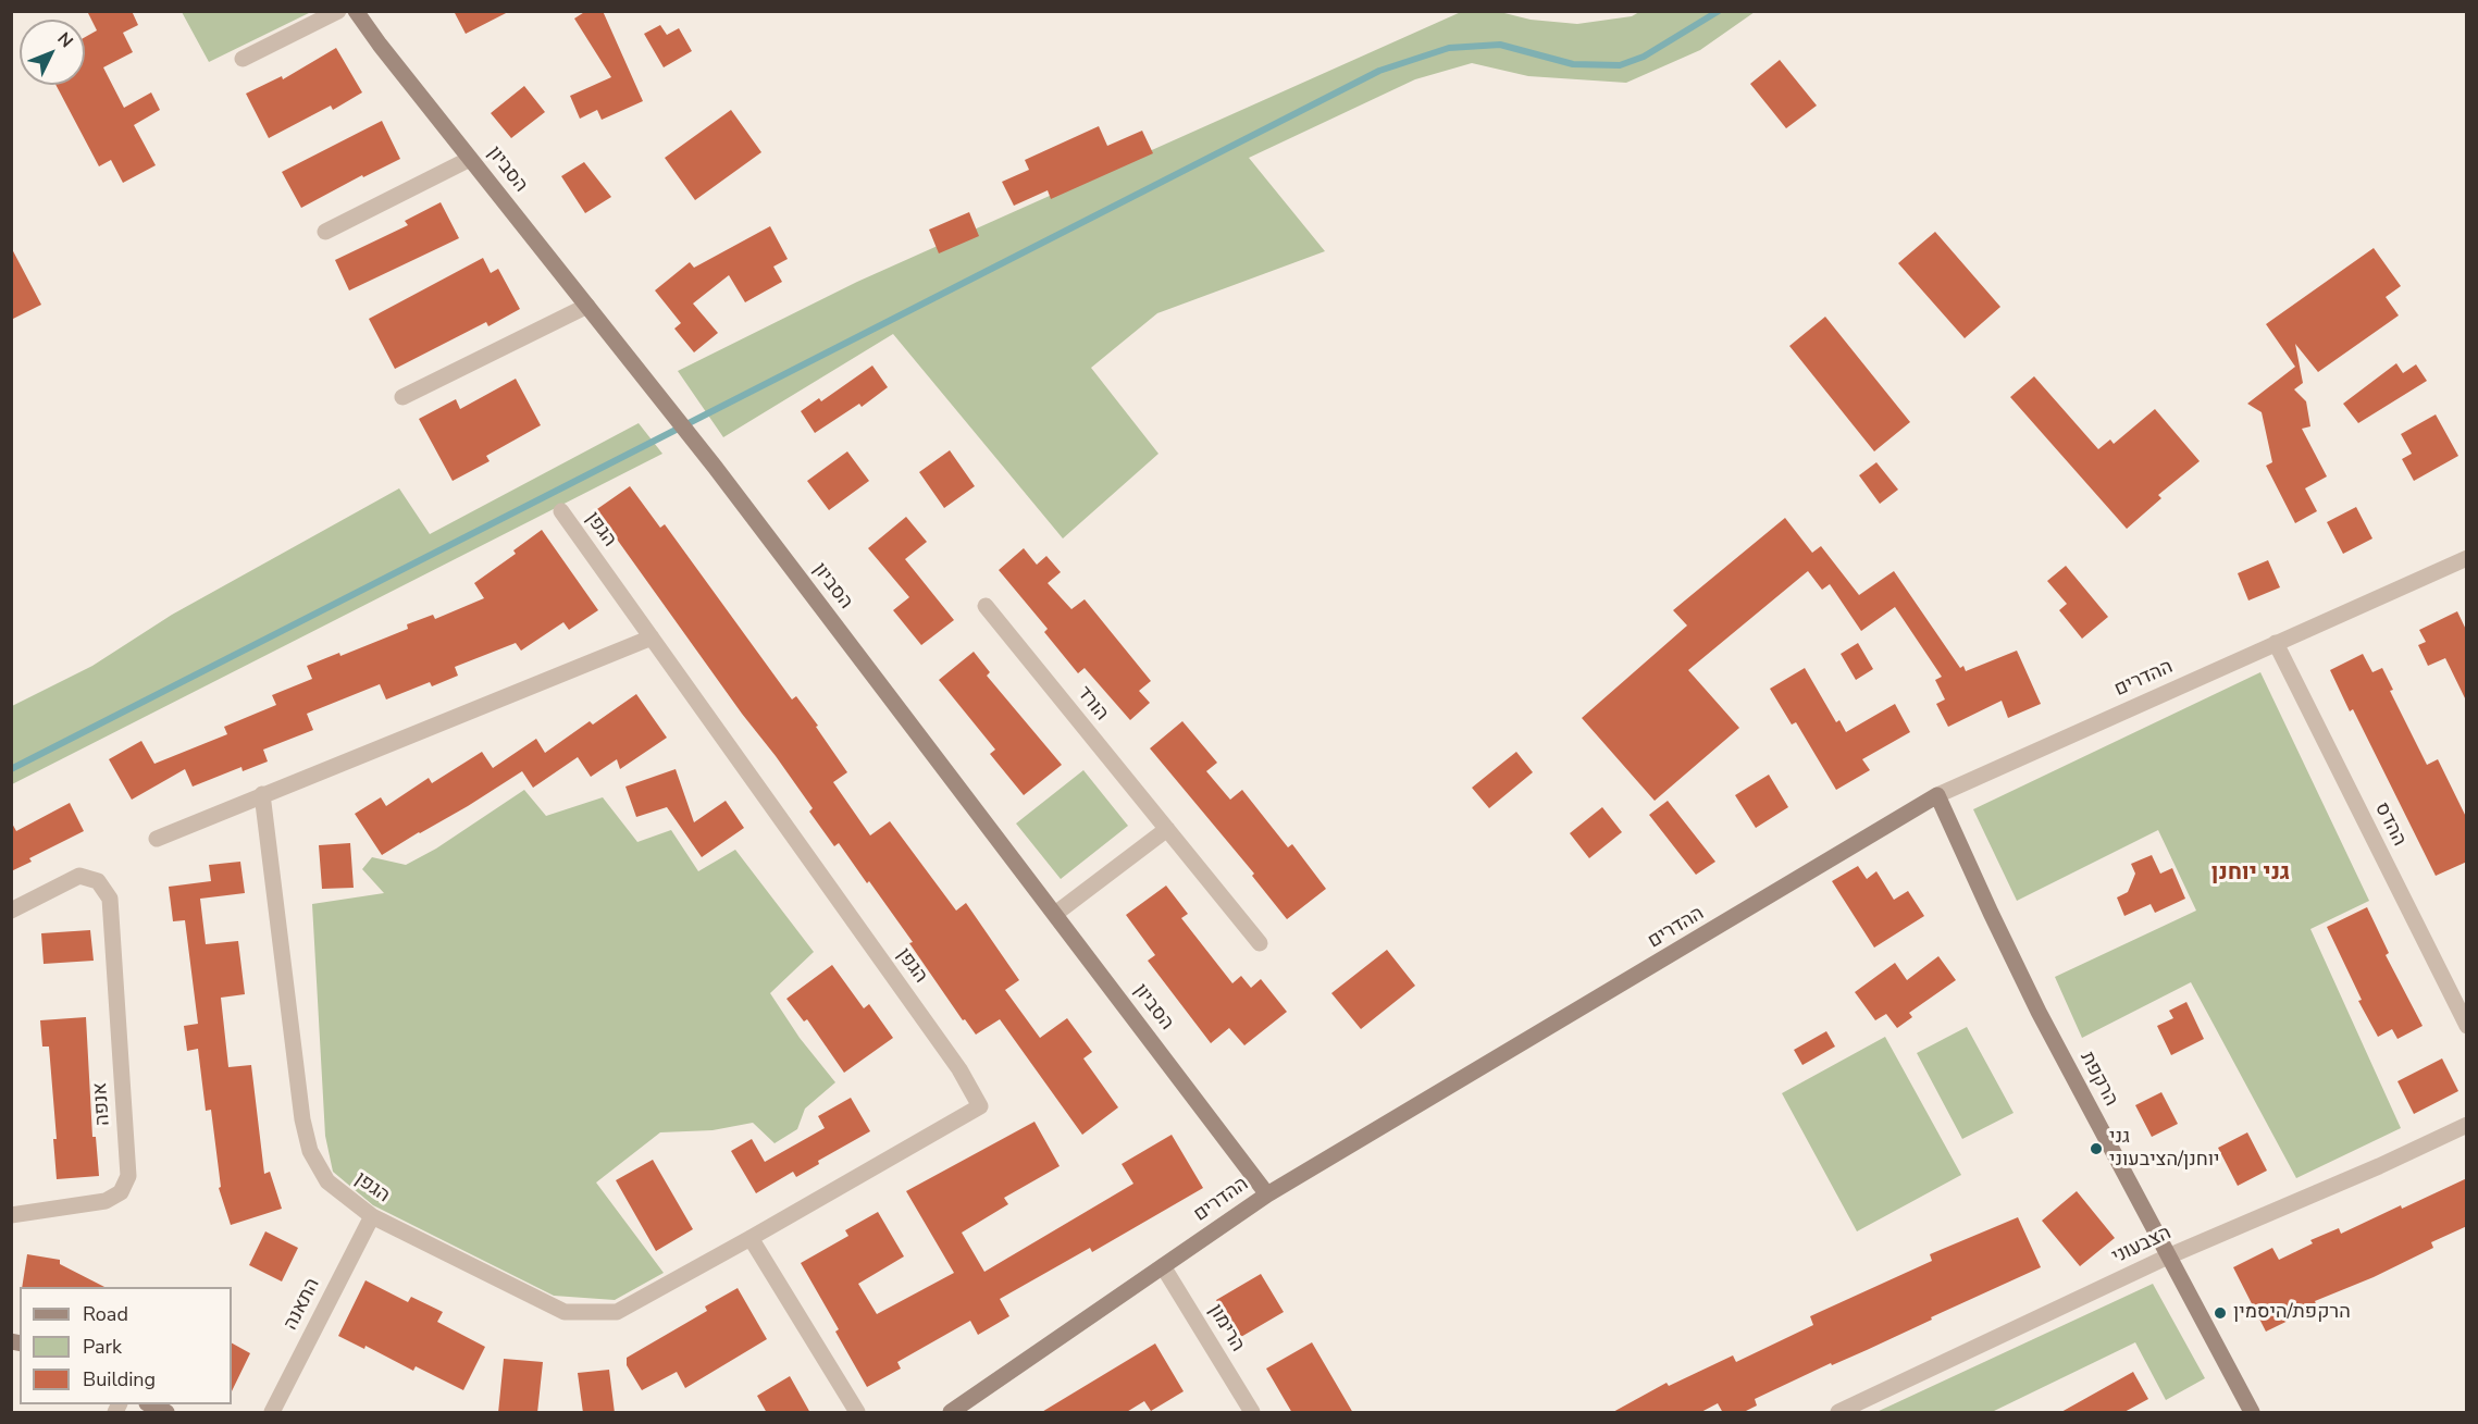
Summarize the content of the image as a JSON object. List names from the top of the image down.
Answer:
{
  "streets": {
    "main road": ["הסביון", "ההדרים", "הרקפת"],
    "street": [
      "הגפן",
      "הורד",
      "ההדס",
      "אנפה",
      "הצבעוני",
      "התאנה",
      "הרימון"
    ]
  },
  "crossings": [
    ["הסביון", "ההדרים"],
    ["הגפן", "התאנה"],
    ["ההדרים", "ההדס"],
    ["ההדרים", "הרקפת"],
    ["ההדרים", "הרימון"],
    ["הרקפת", "הצבעוני"]
  ],
  "districts": ["גני יוחנן"],
  "places": ["גני יוחנן/הציבעוני", "הרקפת/היסמין"],
  "legend": ["Road", "Park", "Building"],
  "north": "top right"
}
